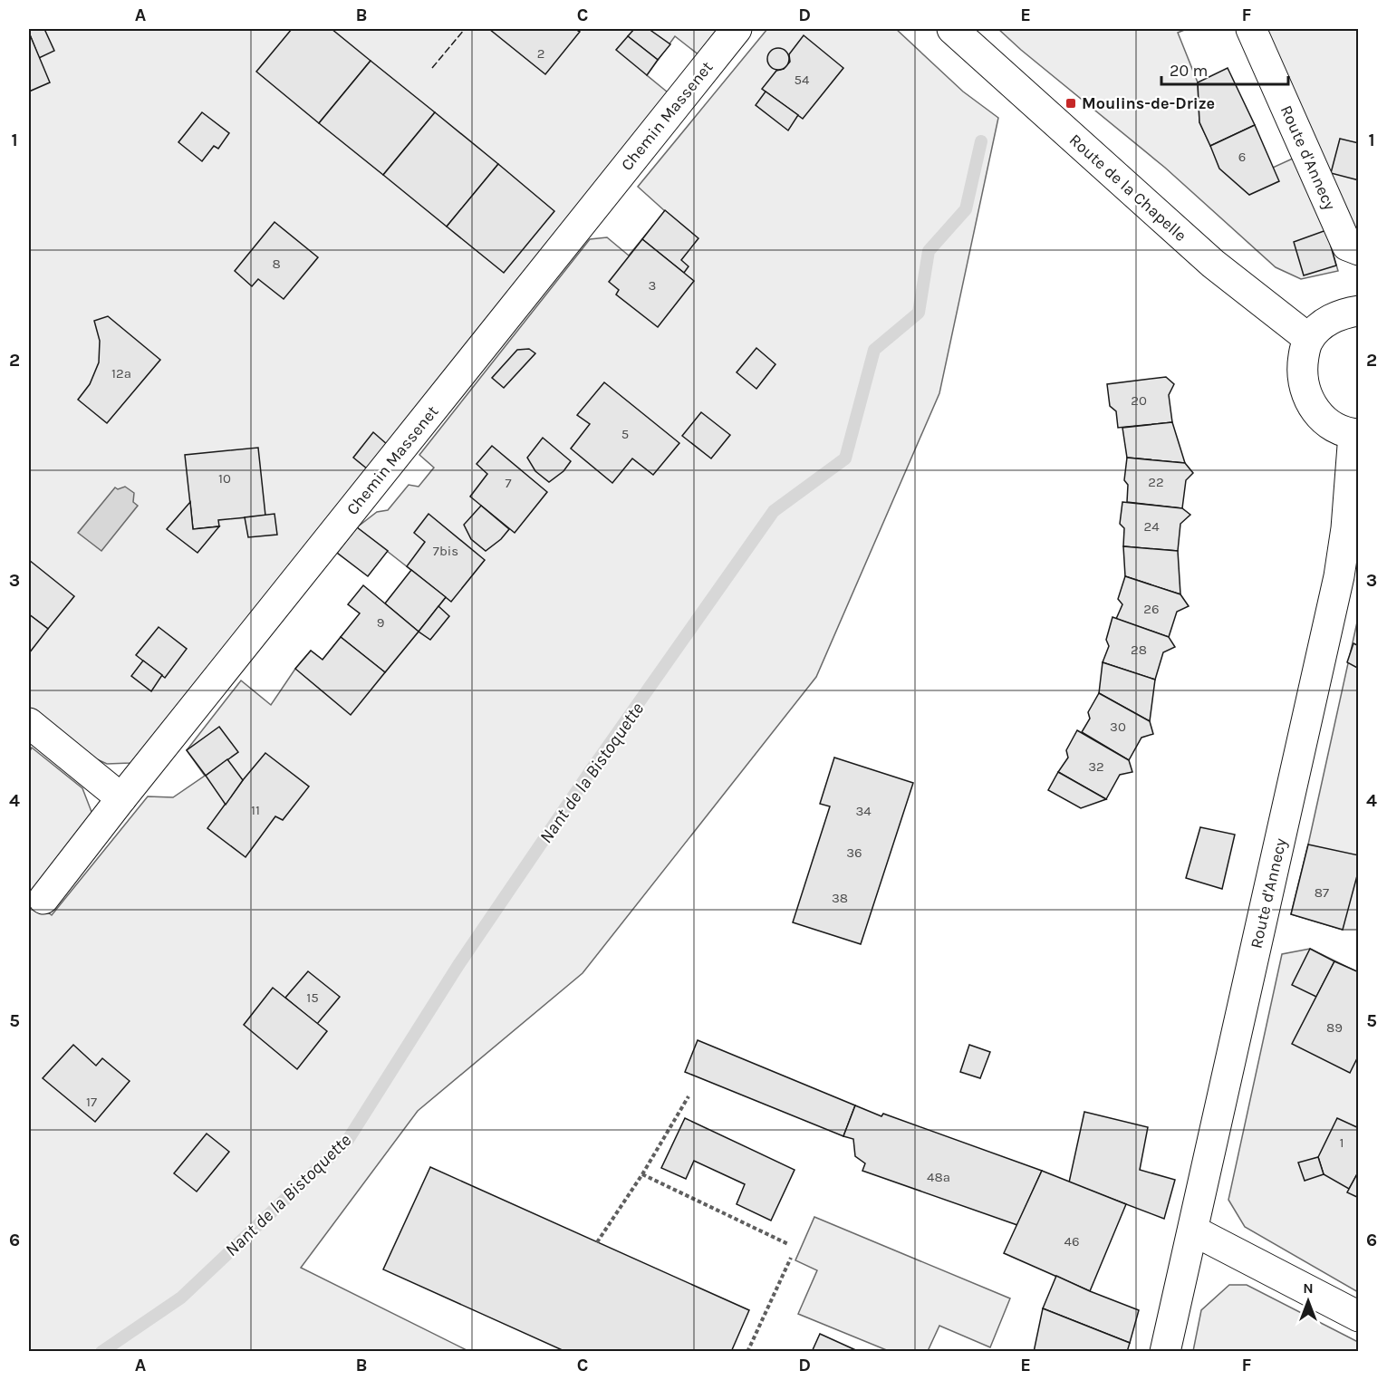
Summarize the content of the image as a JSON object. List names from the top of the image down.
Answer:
{
  "streets": {
    "street": ["Chemin Massenet", "Route d'Annecy", "Route de la Chapelle"]
  },
  "water": ["Nant de la Bistoquette"],
  "places": {
    "transit": ["Moulins-de-Drize"]
  },
  "house_numbers": [
    "2",
    "54",
    "6",
    "8",
    "3",
    "12a",
    "20",
    "5",
    "10",
    "22",
    "7",
    "24",
    "7bis",
    "26",
    "9",
    "28",
    "30",
    "32",
    "11",
    "34",
    "36",
    "87",
    "38",
    "15",
    "89",
    "17",
    "1",
    "48a",
    "46"
  ],
  "scale_bar": "20 m",
  "north": "top",
  "grid": {
    "columns": [
      "A",
      "B",
      "C",
      "D",
      "E",
      "F"
    ],
    "rows": [
      "1",
      "2",
      "3",
      "4",
      "5",
      "6"
    ]
  }
}
